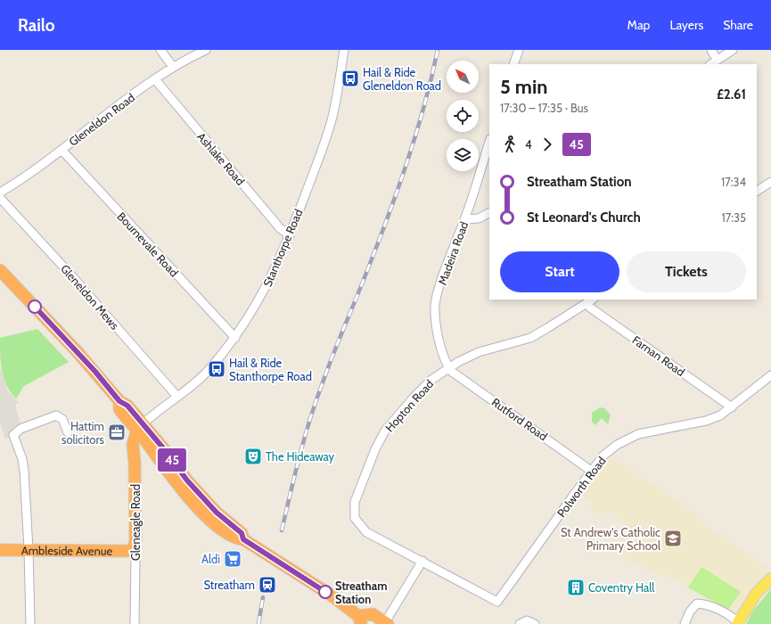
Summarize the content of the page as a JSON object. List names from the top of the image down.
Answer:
{
  "streets": {
    "highway": ["Gleneagle Road", "Ambleside Avenue"],
    "street": [
      "Gleneldon Road",
      "Ashlake Road",
      "Bournevale Road",
      "Stanthorpe Road",
      "Madeira Road",
      "Gleneldon Mews",
      "Farnan Road",
      "Hopton Road",
      "Rutford Road",
      "Polworth Road"
    ]
  },
  "crossings": [
    ["Gleneldon Road", "Ashlake Road"],
    ["Gleneldon Road", "Bournevale Road"],
    ["Ashlake Road", "Stanthorpe Road"],
    ["Bournevale Road", "Stanthorpe Road"],
    ["Stanthorpe Road", "Gleneldon Mews"],
    ["Stanthorpe Road", "Gleneagle Road"],
    ["Madeira Road", "Hopton Road"],
    ["Madeira Road", "Rutford Road"],
    ["Farnan Road", "Hopton Road"],
    ["Farnan Road", "Polworth Road"],
    ["Hopton Road", "Rutford Road"],
    ["Hopton Road", "Polworth Road"],
    ["Rutford Road", "Polworth Road"],
    ["Gleneagle Road", "Ambleside Avenue"]
  ],
  "places": {
    "bus stop": ["Hail & Ride Gleneldon Road", "Hail & Ride Stanthorpe Road"],
    "office": ["Hattim solicitors"],
    "theatre": ["The Hideaway"],
    "school or university": ["St Andrew's Catholic Primary School"],
    "supermarket": ["Aldi"],
    "station": ["Streatham"],
    "building": ["Coventry Hall"],
    "other": ["Streatham Station"]
  },
  "lines": ["bus line 45"],
  "north": "top left",
  "page": {
    "header": "Railo",
    "nav": ["Map", "Layers", "Share"],
    "on_map": "45",
    "heading": ["5 min", "17:30 – 17:35 · Bus", "£2.61"],
    "legs": ["4", "45"],
    "list": [
      {
        "name": "Streatham Station",
        "value": "17:34"
      },
      {
        "name": "St Leonard's Church",
        "value": "17:35"
      }
    ],
    "buttons": ["Start", "Tickets"]
  }
}
